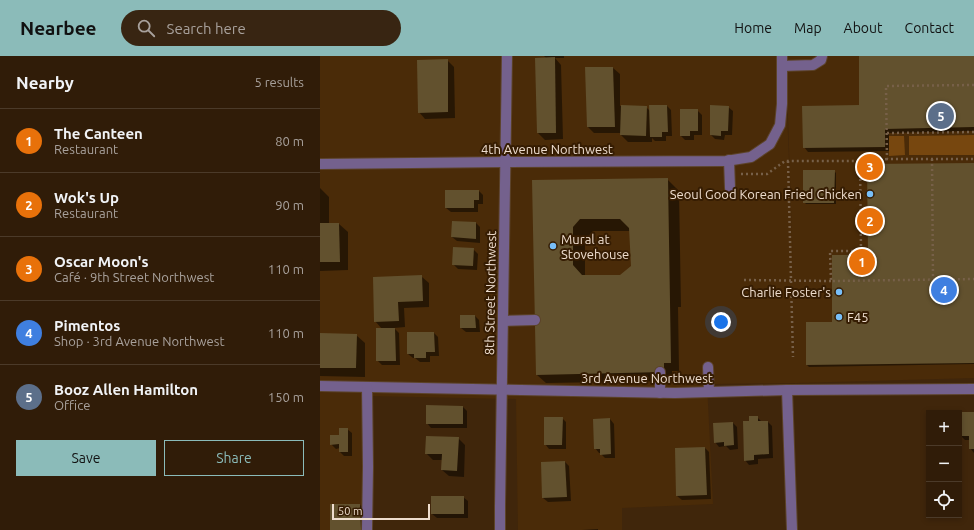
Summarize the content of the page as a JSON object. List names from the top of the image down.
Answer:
{
  "streets": {
    "street": ["4th Avenue Northwest", "8th Street Northwest", "3rd Avenue Northwest"]
  },
  "crossings": [
    ["4th Avenue Northwest", "8th Street Northwest"],
    ["8th Street Northwest", "3rd Avenue Northwest"]
  ],
  "places": [
    "Seoul Good Korean Fried Chicken",
    "Mural at Stovehouse",
    "Charlie Foster's",
    "F45"
  ],
  "scale_bar": "50 m",
  "page": {
    "header": "Nearbee",
    "search": "Search here",
    "nav": [
      "Home",
      "Map",
      "About",
      "Contact"
    ],
    "heading": ["Nearby", "5 results"],
    "pins": [
      "5",
      "3",
      "2",
      "1",
      "4"
    ],
    "list": [
      {
        "mark": "1",
        "name": "The Canteen",
        "note": "Restaurant",
        "value": "80 m"
      },
      {
        "mark": "2",
        "name": "Wok's Up",
        "note": "Restaurant",
        "value": "90 m"
      },
      {
        "mark": "3",
        "name": "Oscar Moon's",
        "note": "Café · 9th Street Northwest",
        "value": "110 m"
      },
      {
        "mark": "4",
        "name": "Pimentos",
        "note": "Shop · 3rd Avenue Northwest",
        "value": "110 m"
      },
      {
        "mark": "5",
        "name": "Booz Allen Hamilton",
        "note": "Office",
        "value": "150 m"
      }
    ],
    "map_buttons": ["+", "−"],
    "buttons": ["Save", "Share"],
    "scale": "50 m"
  }
}
